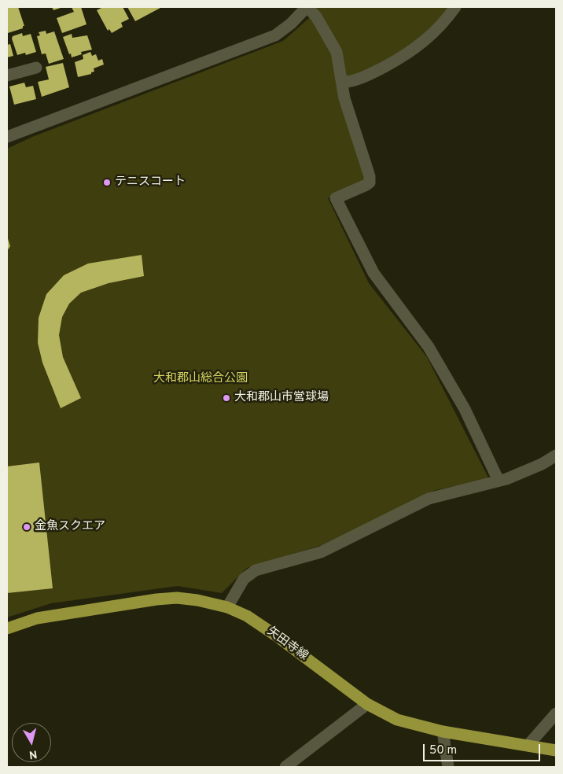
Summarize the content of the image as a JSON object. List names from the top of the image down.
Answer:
{
  "streets": {
    "main road": ["矢田寺線"]
  },
  "parks": ["大和郡山総合公園"],
  "places": ["テニスコート", "大和郡山市営球場", "金魚スクエア"],
  "scale_bar": "50 m",
  "north": "bottom"
}
